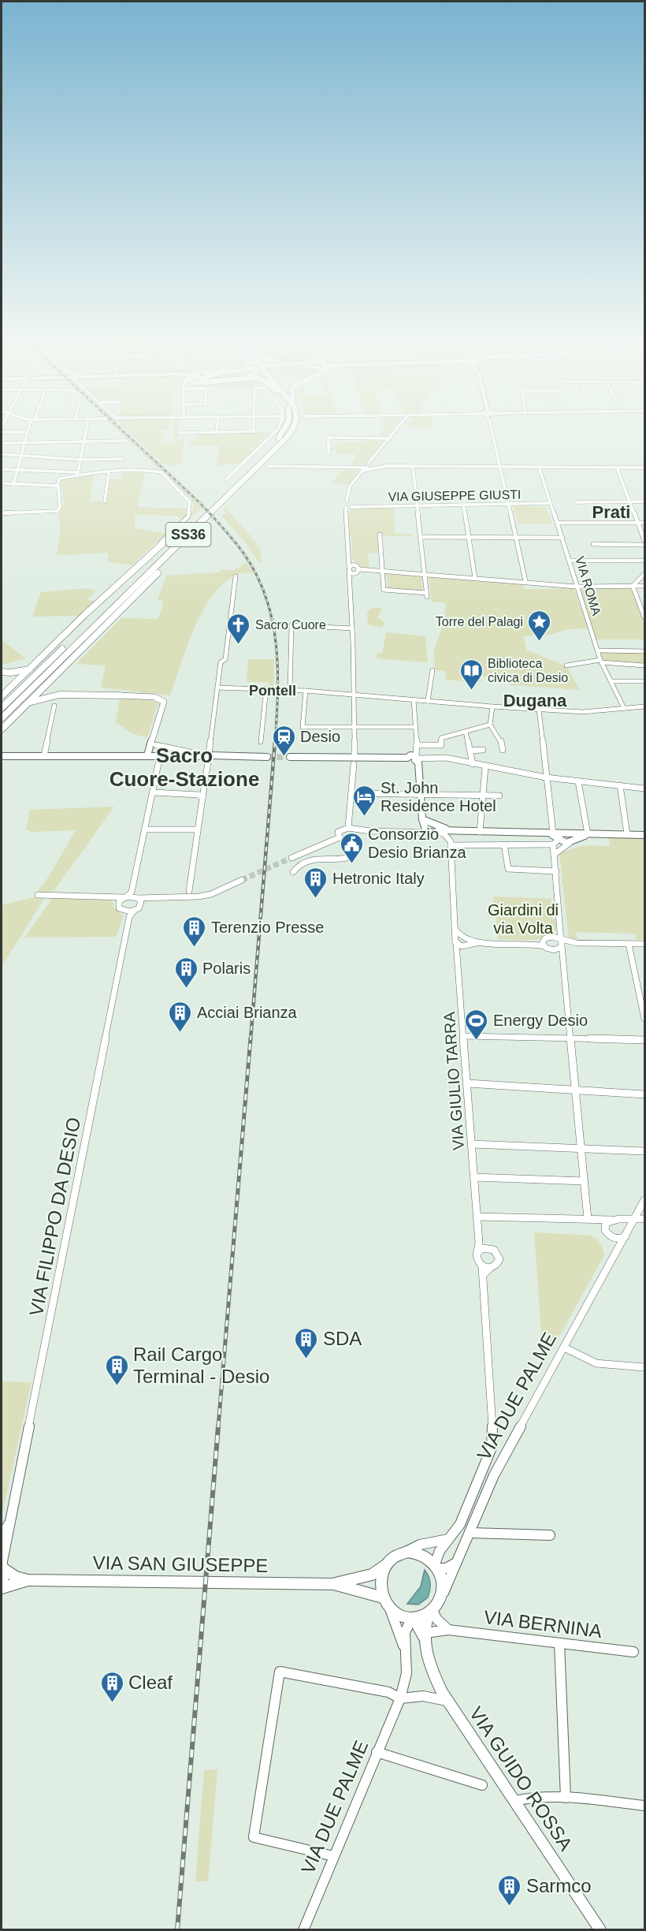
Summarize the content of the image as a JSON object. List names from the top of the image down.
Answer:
{
  "streets": {
    "highway": ["SS36"],
    "street": [
      "VIA GIUSEPPE GIUSTI",
      "VIA ROMA",
      "VIA GIULIO TARRA",
      "VIA FILIPPO DA DESIO",
      "VIA DUE PALME",
      "VIA SAN GIUSEPPE",
      "VIA BERNINA",
      "VIA GUIDO ROSSA"
    ]
  },
  "crossings": [
    ["VIA GIUSEPPE GIUSTI", "VIA ROMA"],
    ["VIA DUE PALME", "VIA SAN GIUSEPPE"],
    ["VIA DUE PALME", "VIA GUIDO ROSSA"],
    ["VIA SAN GIUSEPPE", "VIA GUIDO ROSSA"],
    ["VIA BERNINA", "VIA GUIDO ROSSA"]
  ],
  "districts": [
    "Prati",
    "Pontell",
    "Dugana",
    "Sacro Cuore-Stazione"
  ],
  "parks": ["Giardini di via Volta"],
  "places": {
    "place": ["Torre del Palagi"],
    "church": ["Sacro Cuore"],
    "library": ["Biblioteca civica di Desio"],
    "station": ["Desio"],
    "hotel": ["St. John Residence Hotel"],
    "public building": ["Consorzio Desio Brianza"],
    "building": [
      "Hetronic Italy",
      "Terenzio Presse",
      "Polaris",
      "Acciai Brianza",
      "SDA",
      "Rail Cargo Terminal - Desio",
      "Cleaf",
      "Sarmco"
    ],
    "sports": ["Energy Desio"]
  }
}
